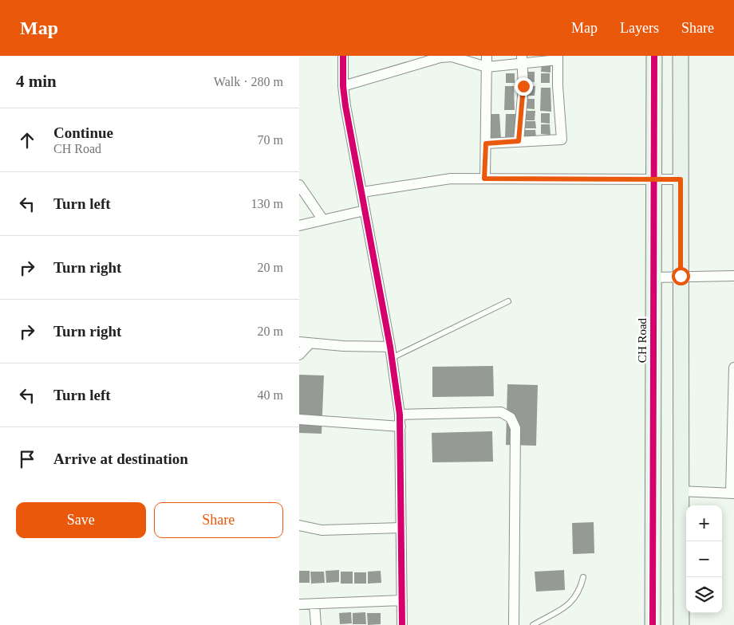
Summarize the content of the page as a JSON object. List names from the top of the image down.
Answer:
{
  "streets": {
    "street": ["CH Road"]
  },
  "page": {
    "header": "Map",
    "nav": ["Map", "Layers", "Share"],
    "heading": ["4 min", "Walk · 280 m"],
    "list": [
      ["Continue", "CH Road", "70 m"],
      ["Turn left", "130 m"],
      ["Turn right", "20 m"],
      ["Turn right", "20 m"],
      ["Turn left", "40 m"],
      "Arrive at destination"
    ],
    "buttons": ["Save", "Share"],
    "map_buttons": ["+", "−"]
  }
}
